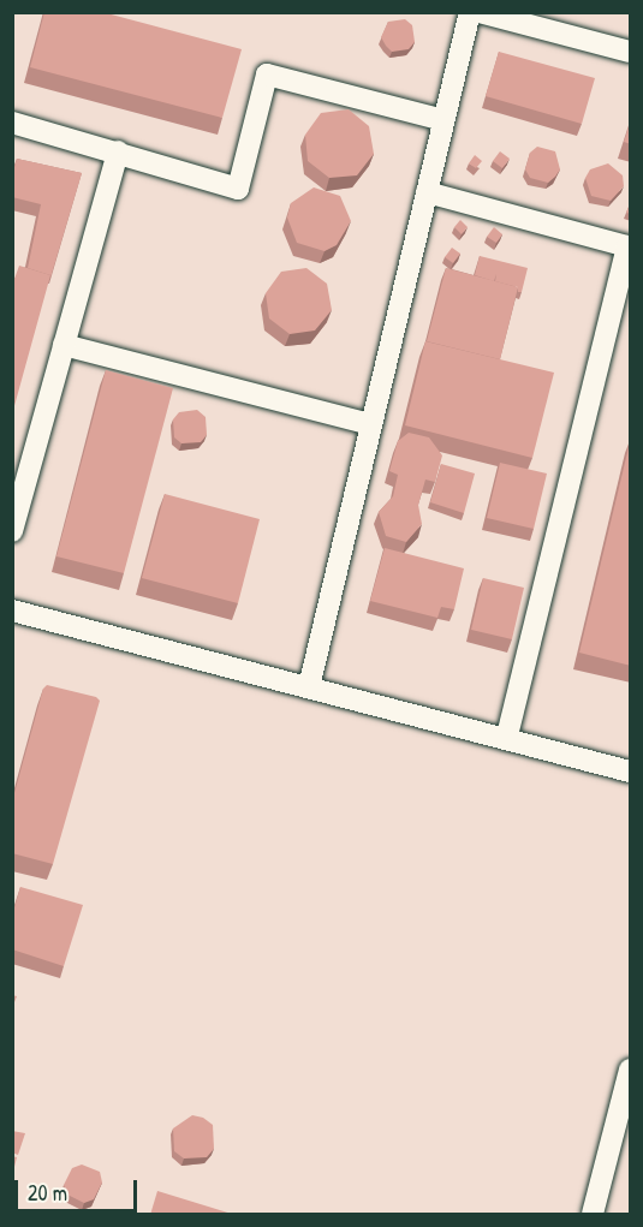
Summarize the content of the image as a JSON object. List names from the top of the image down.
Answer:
{
  "scale_bar": "20 m"
}
